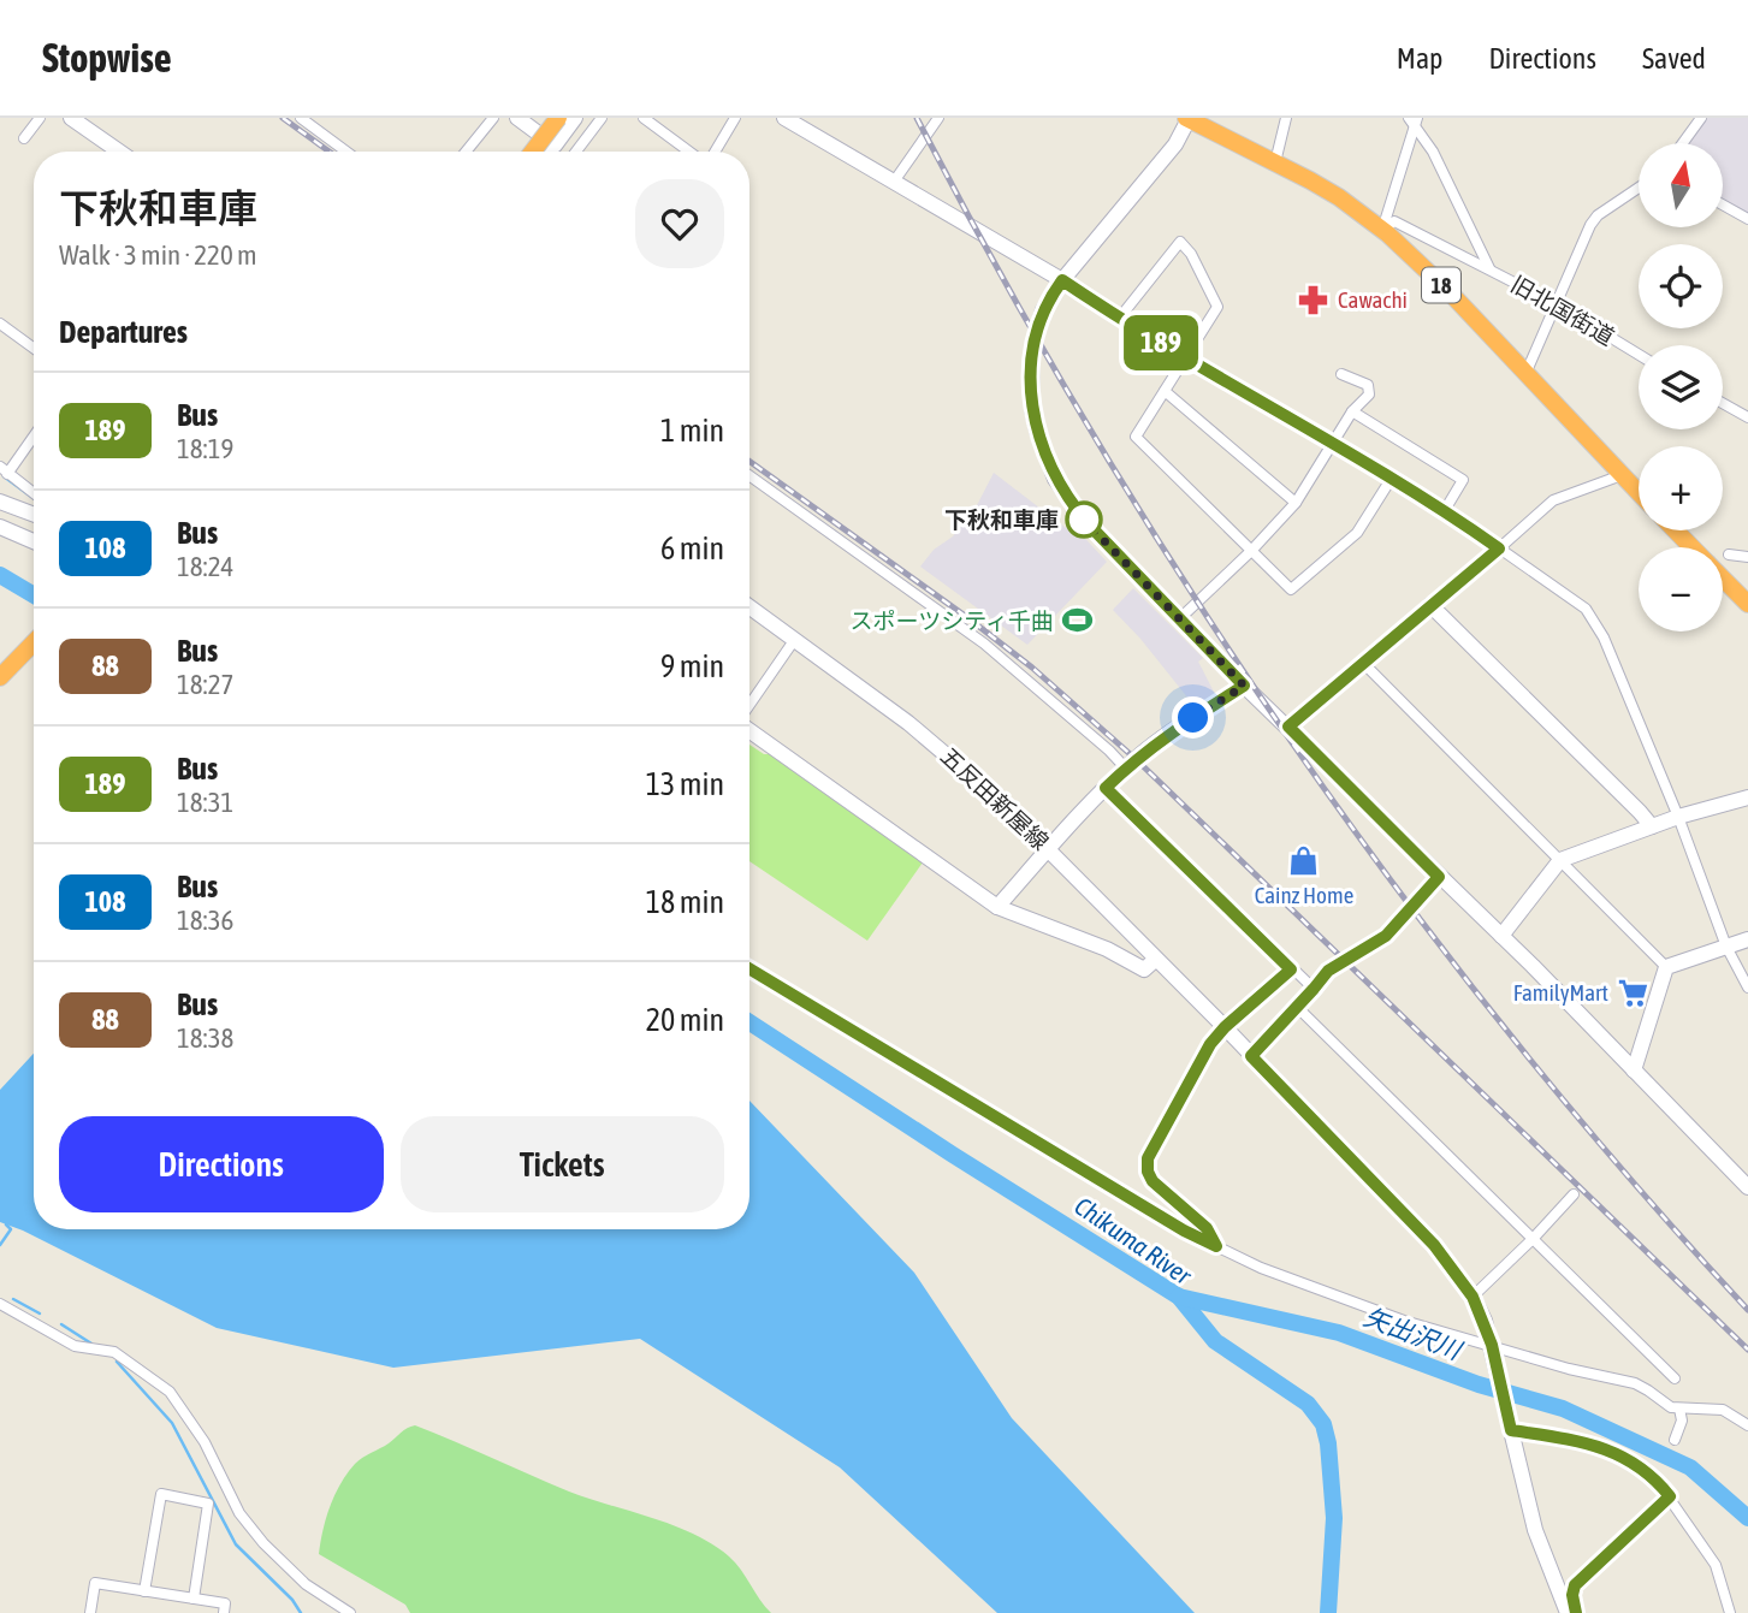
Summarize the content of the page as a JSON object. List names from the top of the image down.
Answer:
{
  "streets": {
    "highway": ["18"],
    "street": ["旧北国街道", "五反田新屋線"]
  },
  "water": ["Chikuma River", "矢出沢川"],
  "places": {
    "pharmacy": ["Cawachi"],
    "other": ["下秋和車庫"],
    "sports": ["スポーツシティ千曲"],
    "shop": ["Cainz Home"],
    "supermarket": ["FamilyMart"]
  },
  "lines": ["bus line 189"],
  "north": "top",
  "page": {
    "header": "Stopwise",
    "nav": ["Map", "Directions", "Saved"],
    "on_map": "189",
    "map_buttons": ["+", "−"],
    "heading": [
      ["下秋和車庫", "Walk · 3 min · 220 m"],
      "Departures"
    ],
    "list": [
      {
        "mark": "189",
        "name": "Bus",
        "note": "18:19",
        "value": "1 min"
      },
      {
        "mark": "108",
        "name": "Bus",
        "note": "18:24",
        "value": "6 min"
      },
      {
        "mark": "88",
        "name": "Bus",
        "note": "18:27",
        "value": "9 min"
      },
      {
        "mark": "189",
        "name": "Bus",
        "note": "18:31",
        "value": "13 min"
      },
      {
        "mark": "108",
        "name": "Bus",
        "note": "18:36",
        "value": "18 min"
      },
      {
        "mark": "88",
        "name": "Bus",
        "note": "18:38",
        "value": "20 min"
      }
    ],
    "buttons": ["Directions", "Tickets"]
  }
}
